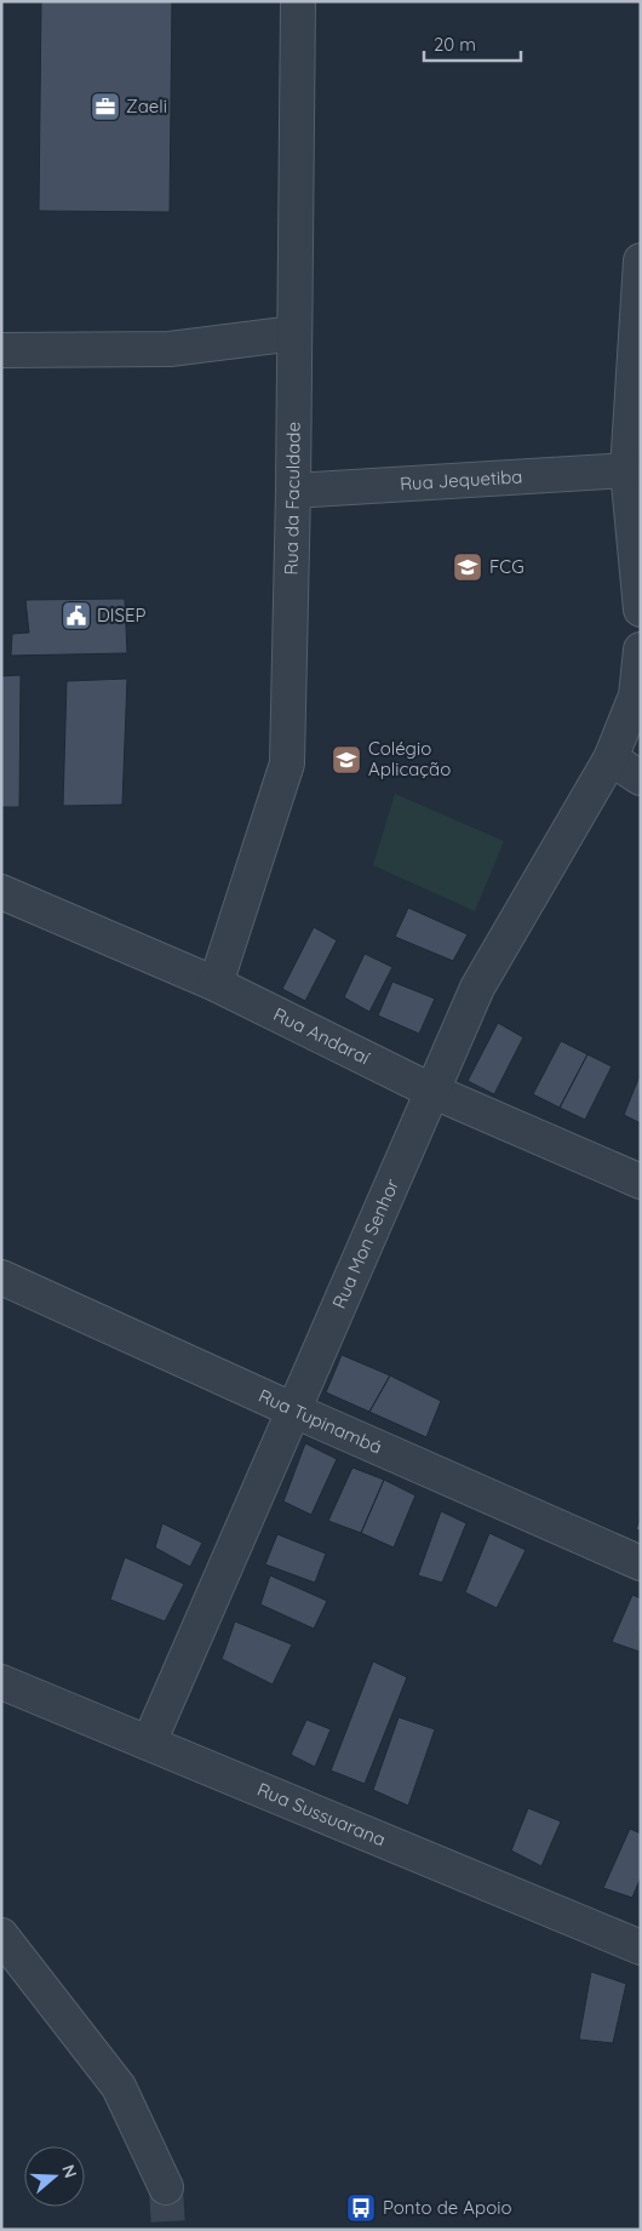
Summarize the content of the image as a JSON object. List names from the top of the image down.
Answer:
{
  "streets": {
    "street": [
      "Rua Jequetiba",
      "Rua da Faculdade",
      "Rua Andaraí",
      "Rua Mon Senhor",
      "Rua Tupinambá",
      "Rua Sussuarana"
    ]
  },
  "crossings": [
    ["Rua Jequetiba", "Rua da Faculdade"],
    ["Rua da Faculdade", "Rua Andaraí"],
    ["Rua Andaraí", "Rua Mon Senhor"],
    ["Rua Mon Senhor", "Rua Tupinambá"],
    ["Rua Mon Senhor", "Rua Sussuarana"]
  ],
  "places": {
    "office": ["Zaeli"],
    "school or university": ["FCG", "Colégio Aplicação"],
    "public building": ["DISEP"],
    "bus stop": ["Ponto de Apoio"]
  },
  "scale_bar": "20 m",
  "north": "right"
}
